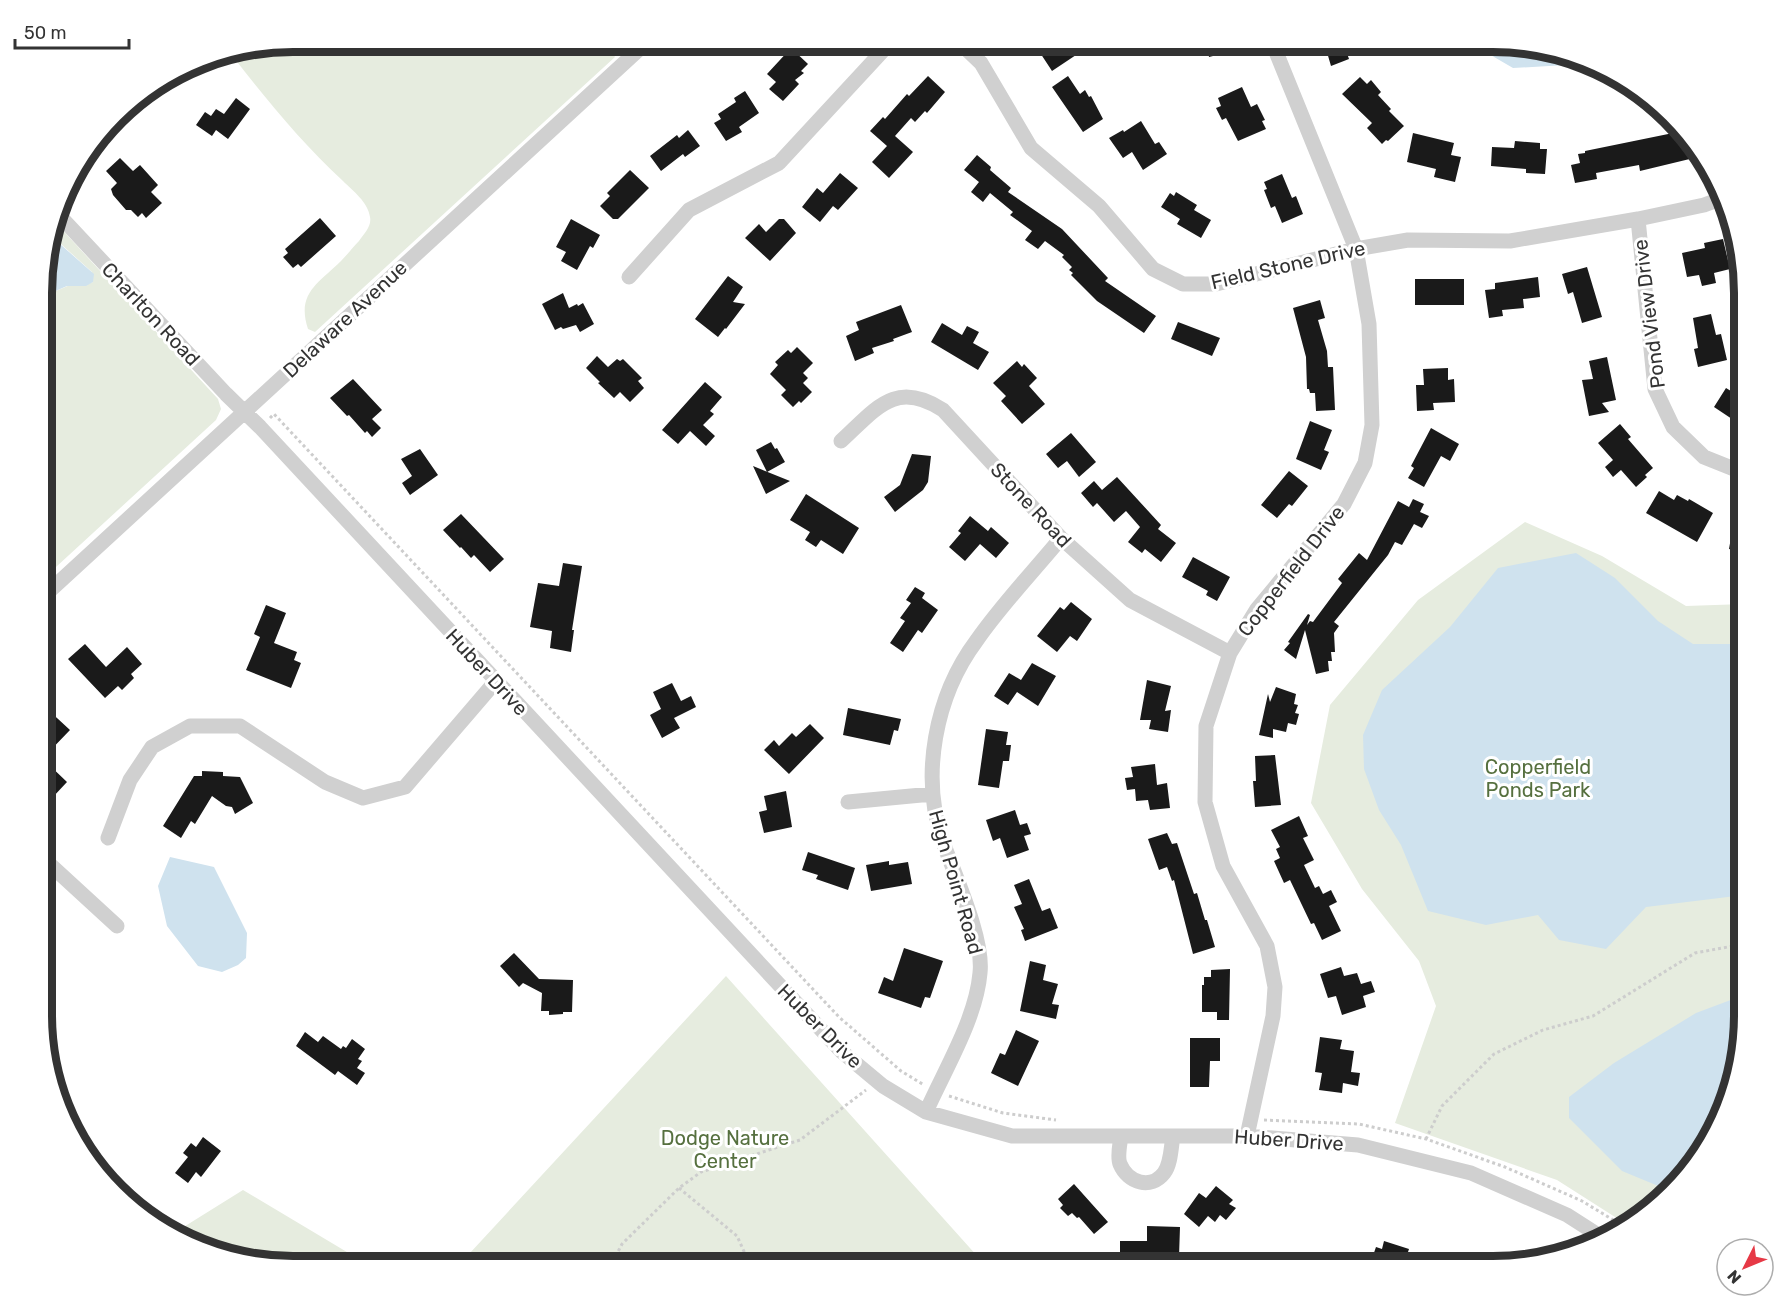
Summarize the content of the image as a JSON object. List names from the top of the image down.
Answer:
{
  "streets": {
    "street": [
      "Field Stone Drive",
      "Charlton Road",
      "Pond View Drive",
      "Delaware Avenue",
      "Stone Road",
      "Copperfield Drive",
      "Huber Drive",
      "High Point Road"
    ]
  },
  "crossings": [
    ["Field Stone Drive", "Pond View Drive"],
    ["Field Stone Drive", "Copperfield Drive"],
    ["Charlton Road", "Delaware Avenue"],
    ["Charlton Road", "Huber Drive"],
    ["Delaware Avenue", "Huber Drive"],
    ["Stone Road", "Copperfield Drive"],
    ["Stone Road", "High Point Road"],
    ["Copperfield Drive", "Huber Drive"],
    ["Huber Drive", "High Point Road"]
  ],
  "parks": ["Copperfield Ponds Park", "Dodge Nature Center"],
  "scale_bar": "50 m",
  "north": "bottom left"
}
